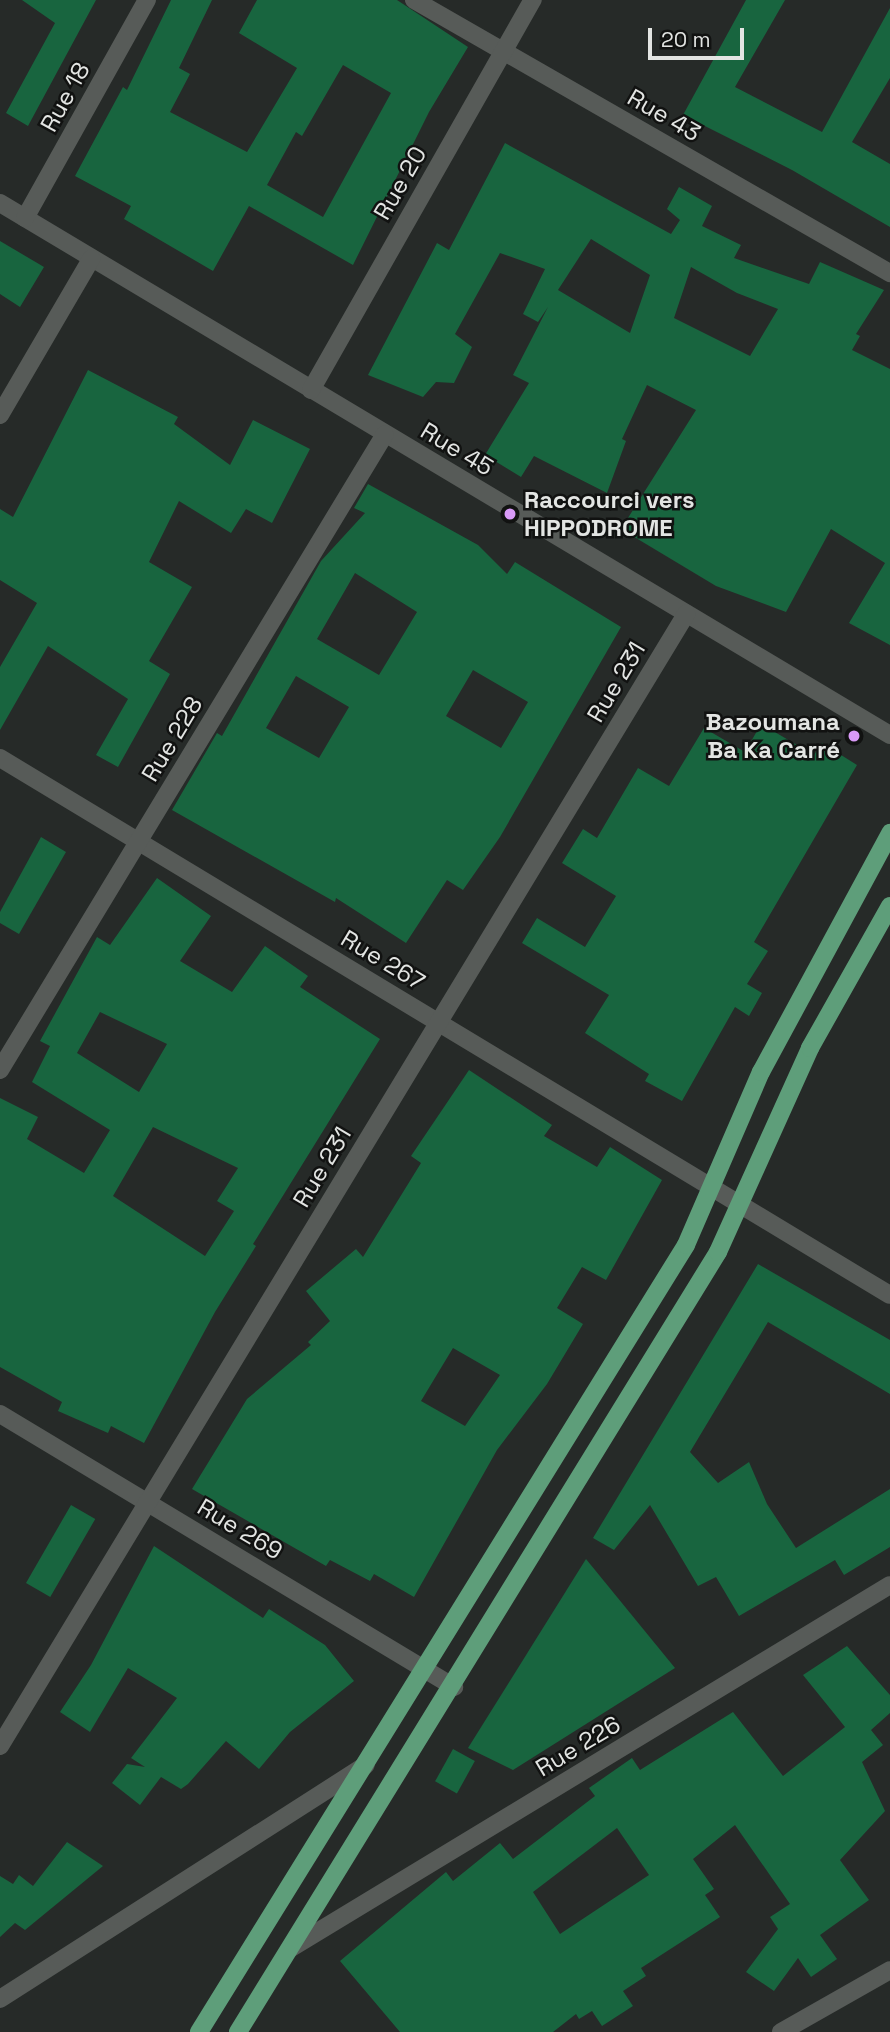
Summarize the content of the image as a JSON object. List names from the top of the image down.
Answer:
{
  "streets": {
    "street": [
      "Rue 18",
      "Rue 43",
      "Rue 20",
      "Rue 45",
      "Rue 231",
      "Rue 228",
      "Rue 267",
      "Rue 269",
      "Rue 226"
    ]
  },
  "crossings": [
    ["Rue 18", "Rue 45"],
    ["Rue 43", "Rue 20"],
    ["Rue 20", "Rue 45"],
    ["Rue 45", "Rue 231"],
    ["Rue 45", "Rue 228"],
    ["Rue 231", "Rue 267"],
    ["Rue 231", "Rue 269"],
    ["Rue 228", "Rue 267"]
  ],
  "places": ["Raccourci vers HIPPODROME", "Bazoumana Ba Ka Carré"],
  "scale_bar": "20 m"
}
